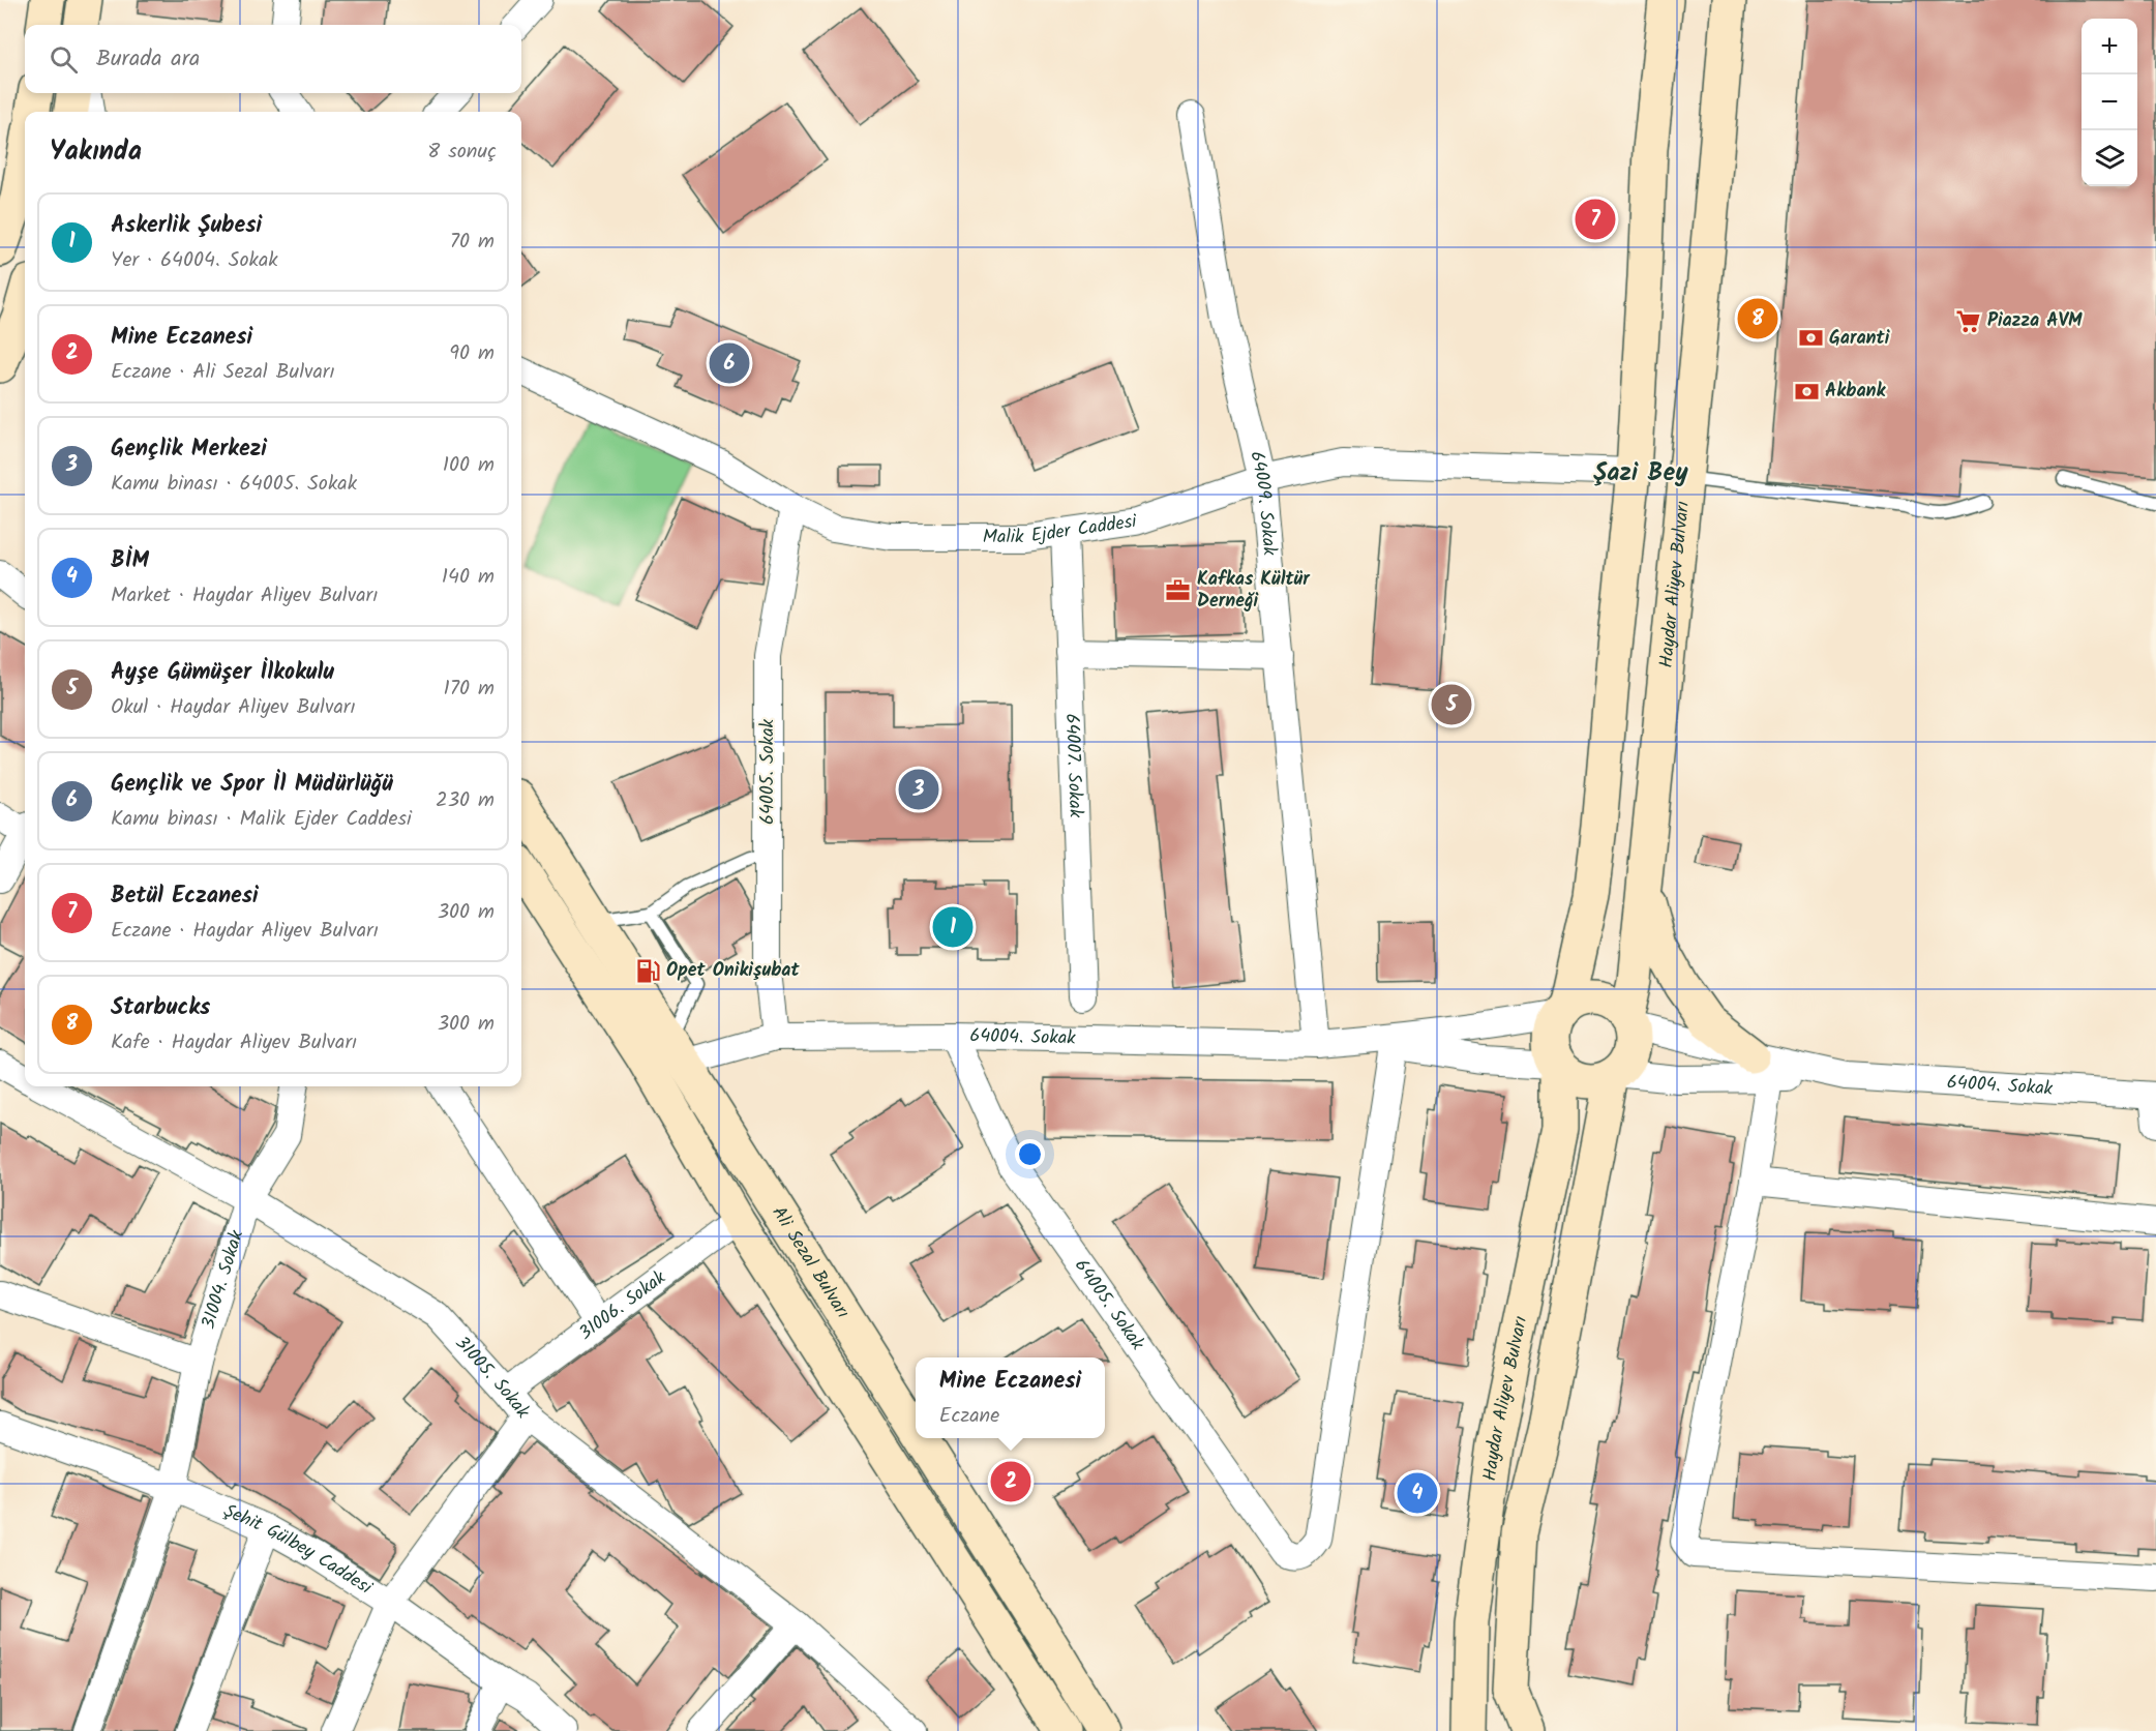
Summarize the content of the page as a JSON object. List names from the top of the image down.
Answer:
{
  "streets": {
    "main road": ["Haydar Aliyev Bulvarı", "Ali Sezal Bulvarı"],
    "street": [
      "64009. Sokak",
      "Malik Ejder Caddesi",
      "64007. Sokak",
      "64005. Sokak",
      "64004. Sokak",
      "31004. Sokak",
      "31006. Sokak",
      "31005. Sokak",
      "Şehit Gülbey Caddesi"
    ]
  },
  "crossings": [
    ["64009. Sokak", "Malik Ejder Caddesi"],
    ["64009. Sokak", "64004. Sokak"],
    ["Malik Ejder Caddesi", "64007. Sokak"],
    ["Malik Ejder Caddesi", "64005. Sokak"],
    ["Haydar Aliyev Bulvarı", "64004. Sokak"],
    ["64005. Sokak", "64004. Sokak"],
    ["64004. Sokak", "Ali Sezal Bulvarı"],
    ["31004. Sokak", "31005. Sokak"],
    ["31004. Sokak", "Şehit Gülbey Caddesi"],
    ["31006. Sokak", "31005. Sokak"]
  ],
  "districts": ["Şazi Bey"],
  "places": {
    "supermarket": ["Piazza AVM"],
    "bank": ["Garanti", "Akbank"],
    "office": ["Kafkas Kültür Derneği"],
    "fuel station": ["Opet Onikişubat"]
  },
  "page": {
    "map_buttons": ["+", "−"],
    "search": "Burada ara",
    "heading": ["Yakında", "8 sonuç"],
    "list": [
      {
        "mark": "1",
        "name": "Askerlik Şubesi",
        "note": "Yer · 64004. Sokak",
        "value": "70 m"
      },
      {
        "mark": "2",
        "name": "Mine Eczanesi",
        "note": "Eczane · Ali Sezal Bulvarı",
        "value": "90 m"
      },
      {
        "mark": "3",
        "name": "Gençlik Merkezi",
        "note": "Kamu binası · 64005. Sokak",
        "value": "100 m"
      },
      {
        "mark": "4",
        "name": "BİM",
        "note": "Market · Haydar Aliyev Bulvarı",
        "value": "140 m"
      },
      {
        "mark": "5",
        "name": "Ayşe Gümüşer İlkokulu",
        "note": "Okul · Haydar Aliyev Bulvarı",
        "value": "170 m"
      },
      {
        "mark": "6",
        "name": "Gençlik ve Spor İl Müdürlüğü",
        "note": "Kamu binası · Malik Ejder Caddesi",
        "value": "230 m"
      },
      {
        "mark": "7",
        "name": "Betül Eczanesi",
        "note": "Eczane · Haydar Aliyev Bulvarı",
        "value": "300 m"
      },
      {
        "mark": "8",
        "name": "Starbucks",
        "note": "Kafe · Haydar Aliyev Bulvarı",
        "value": "300 m"
      }
    ],
    "pins": [
      "7",
      "8",
      "6",
      "5",
      "3",
      "1",
      "2",
      "4"
    ],
    "popup": ["Mine Eczanesi", "Eczane"]
  }
}
